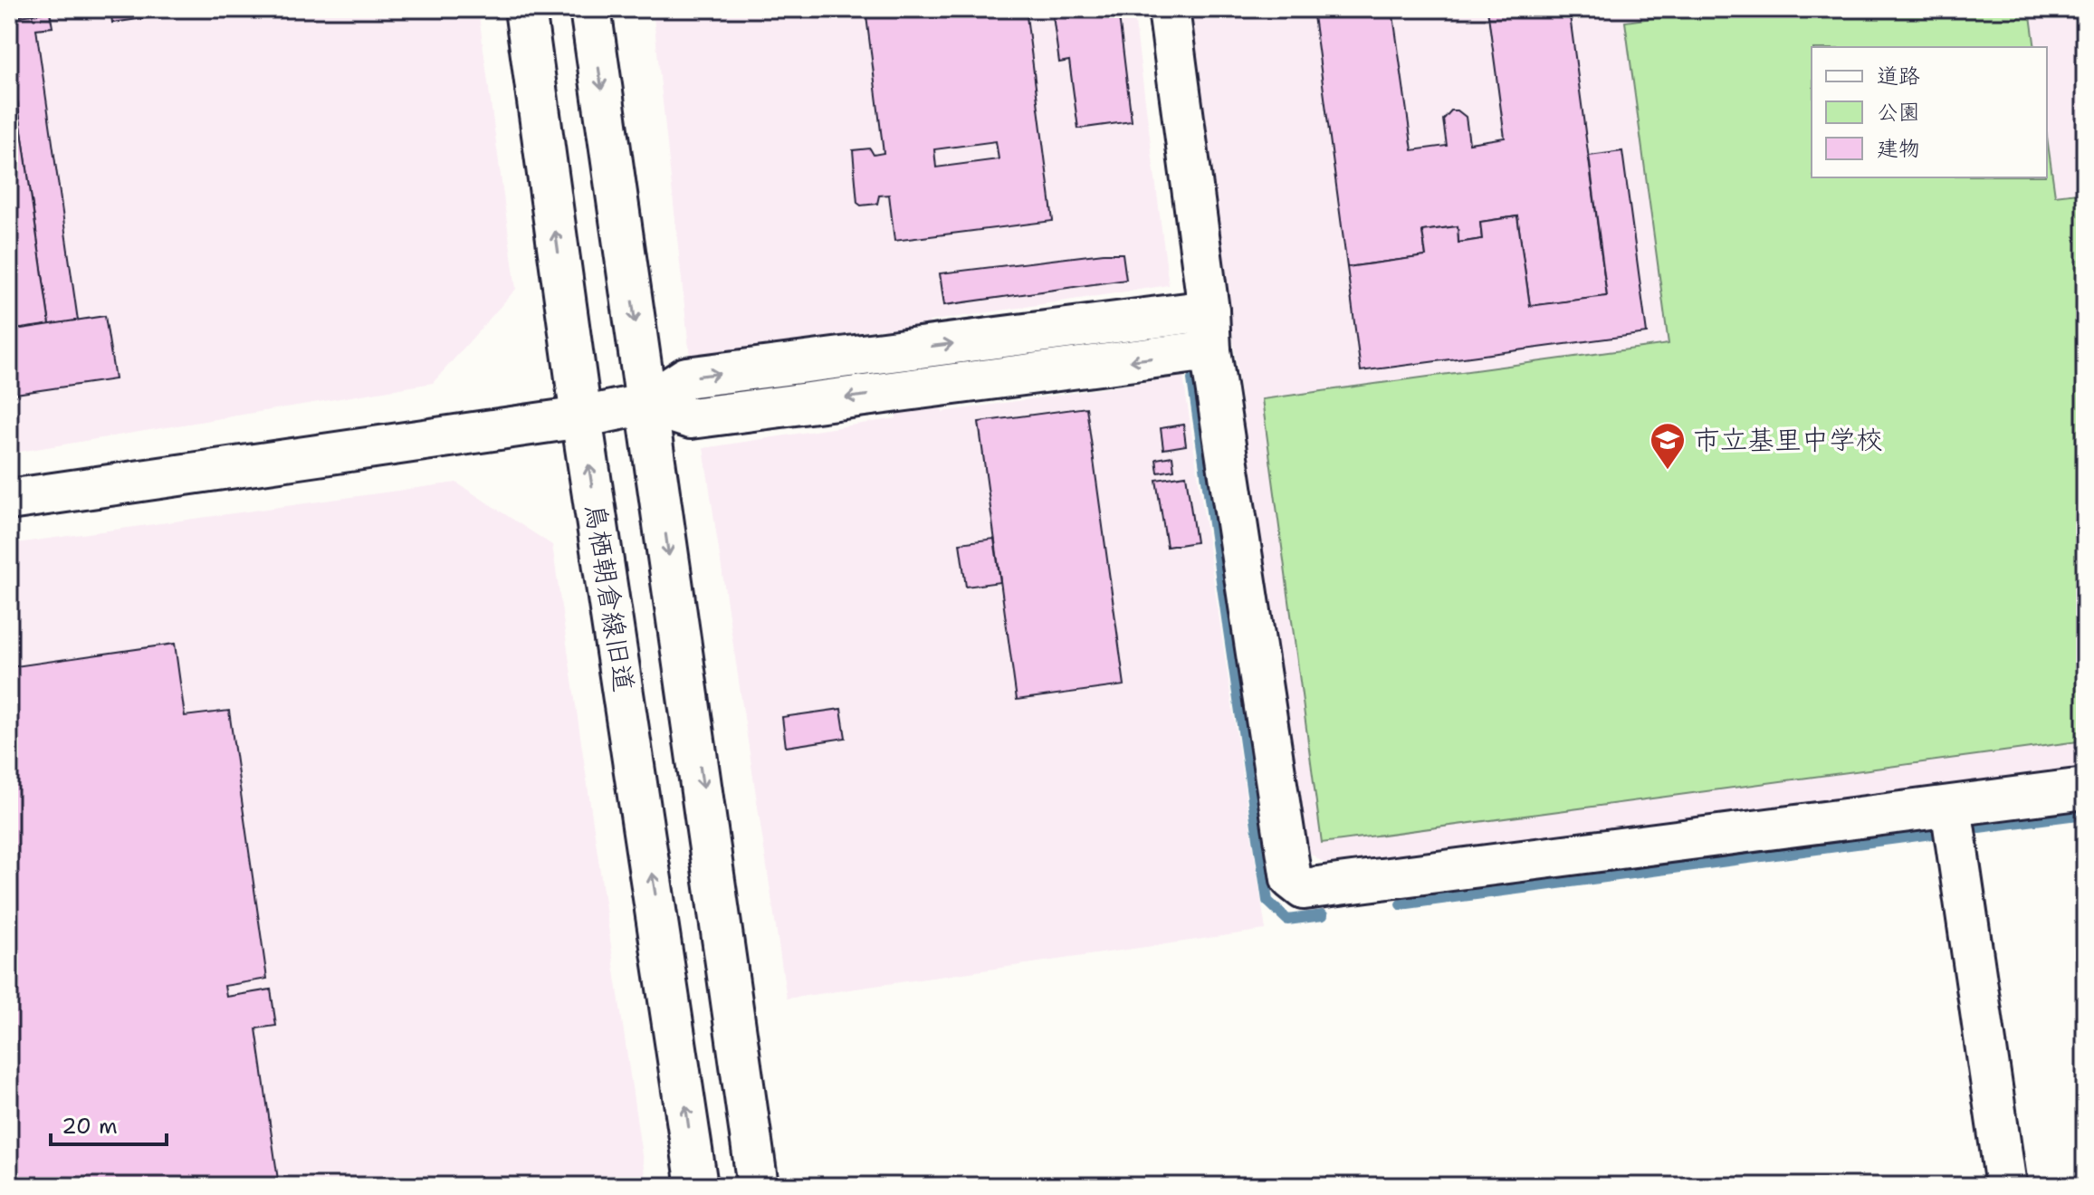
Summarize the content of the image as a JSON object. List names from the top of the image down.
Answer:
{
  "streets": {
    "street": ["鳥栖朝倉線旧道"]
  },
  "places": {
    "school or university": ["市立基里中学校"]
  },
  "legend": ["道路", "公園", "建物"],
  "scale_bar": "20 m"
}
